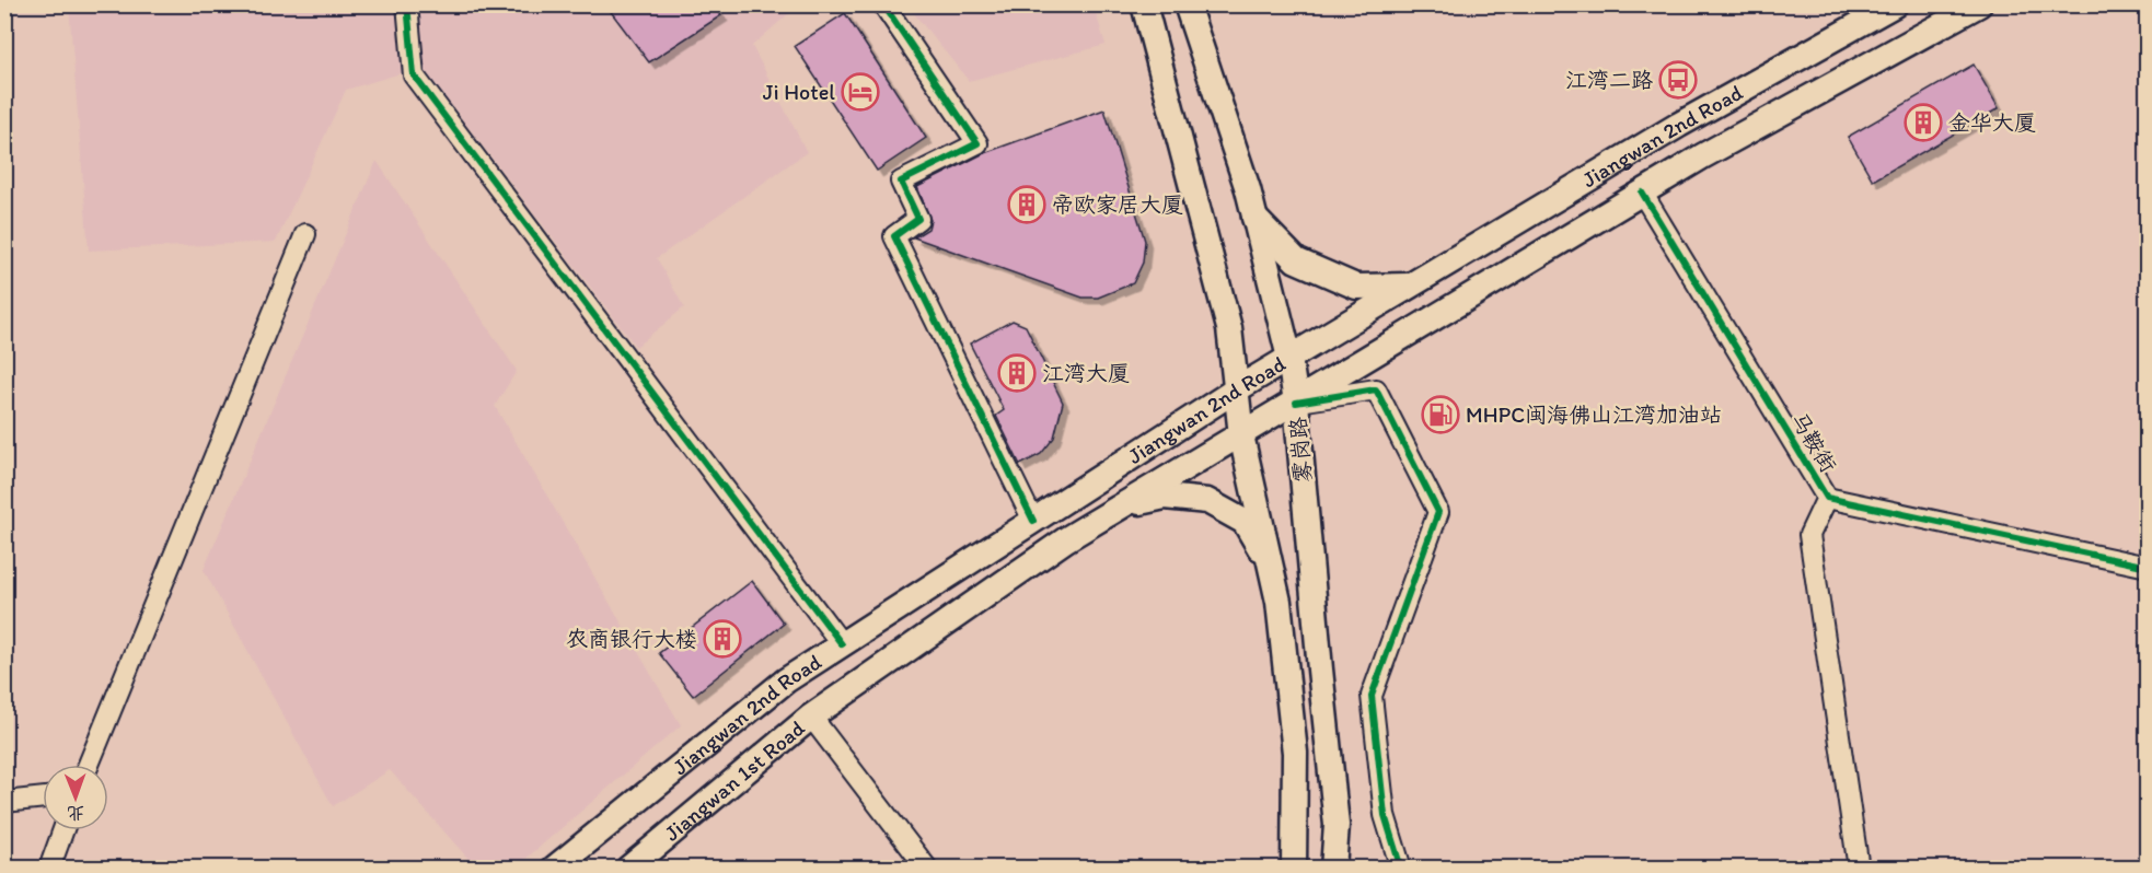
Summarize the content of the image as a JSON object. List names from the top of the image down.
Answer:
{
  "streets": {
    "main road": ["Jiangwan 2nd Road", "雾岗路", "Jiangwan 1st Road"],
    "street": ["马鞍街"]
  },
  "crossings": [
    ["Jiangwan 2nd Road", "马鞍街"],
    ["Jiangwan 2nd Road", "雾岗路"],
    ["Jiangwan 2nd Road", "Jiangwan 1st Road"]
  ],
  "places": {
    "bus stop": ["江湾二路"],
    "hotel": ["Ji Hotel"],
    "building": [
      "金华大厦",
      "帝欧家居大厦",
      "江湾大厦",
      "农商银行大楼"
    ],
    "fuel station": ["MHPC闽海佛山江湾加油站"]
  },
  "north": "bottom"
}
